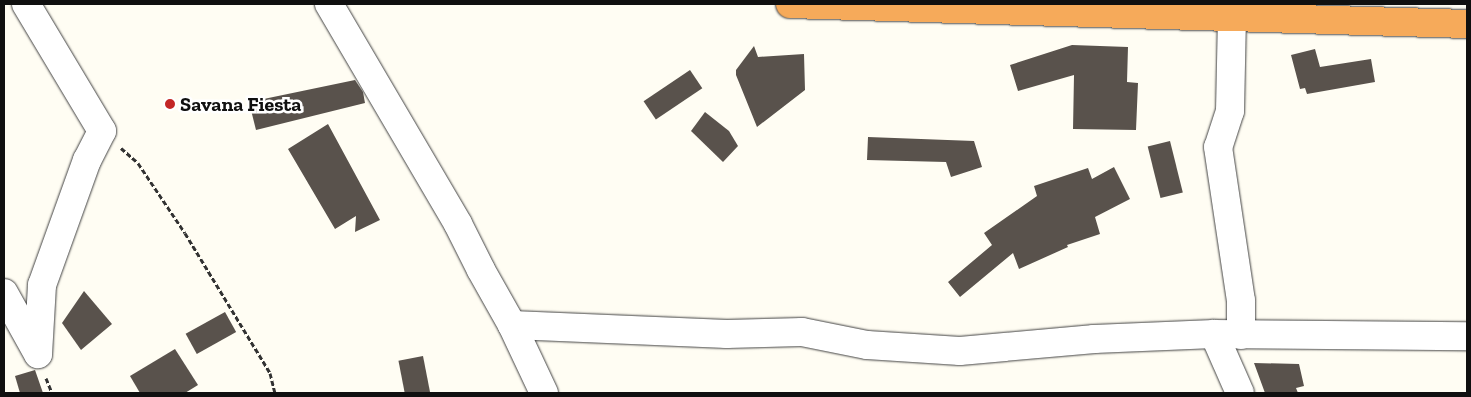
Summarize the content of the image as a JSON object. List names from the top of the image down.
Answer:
{
  "places": ["Savana Fiesta"]
}
